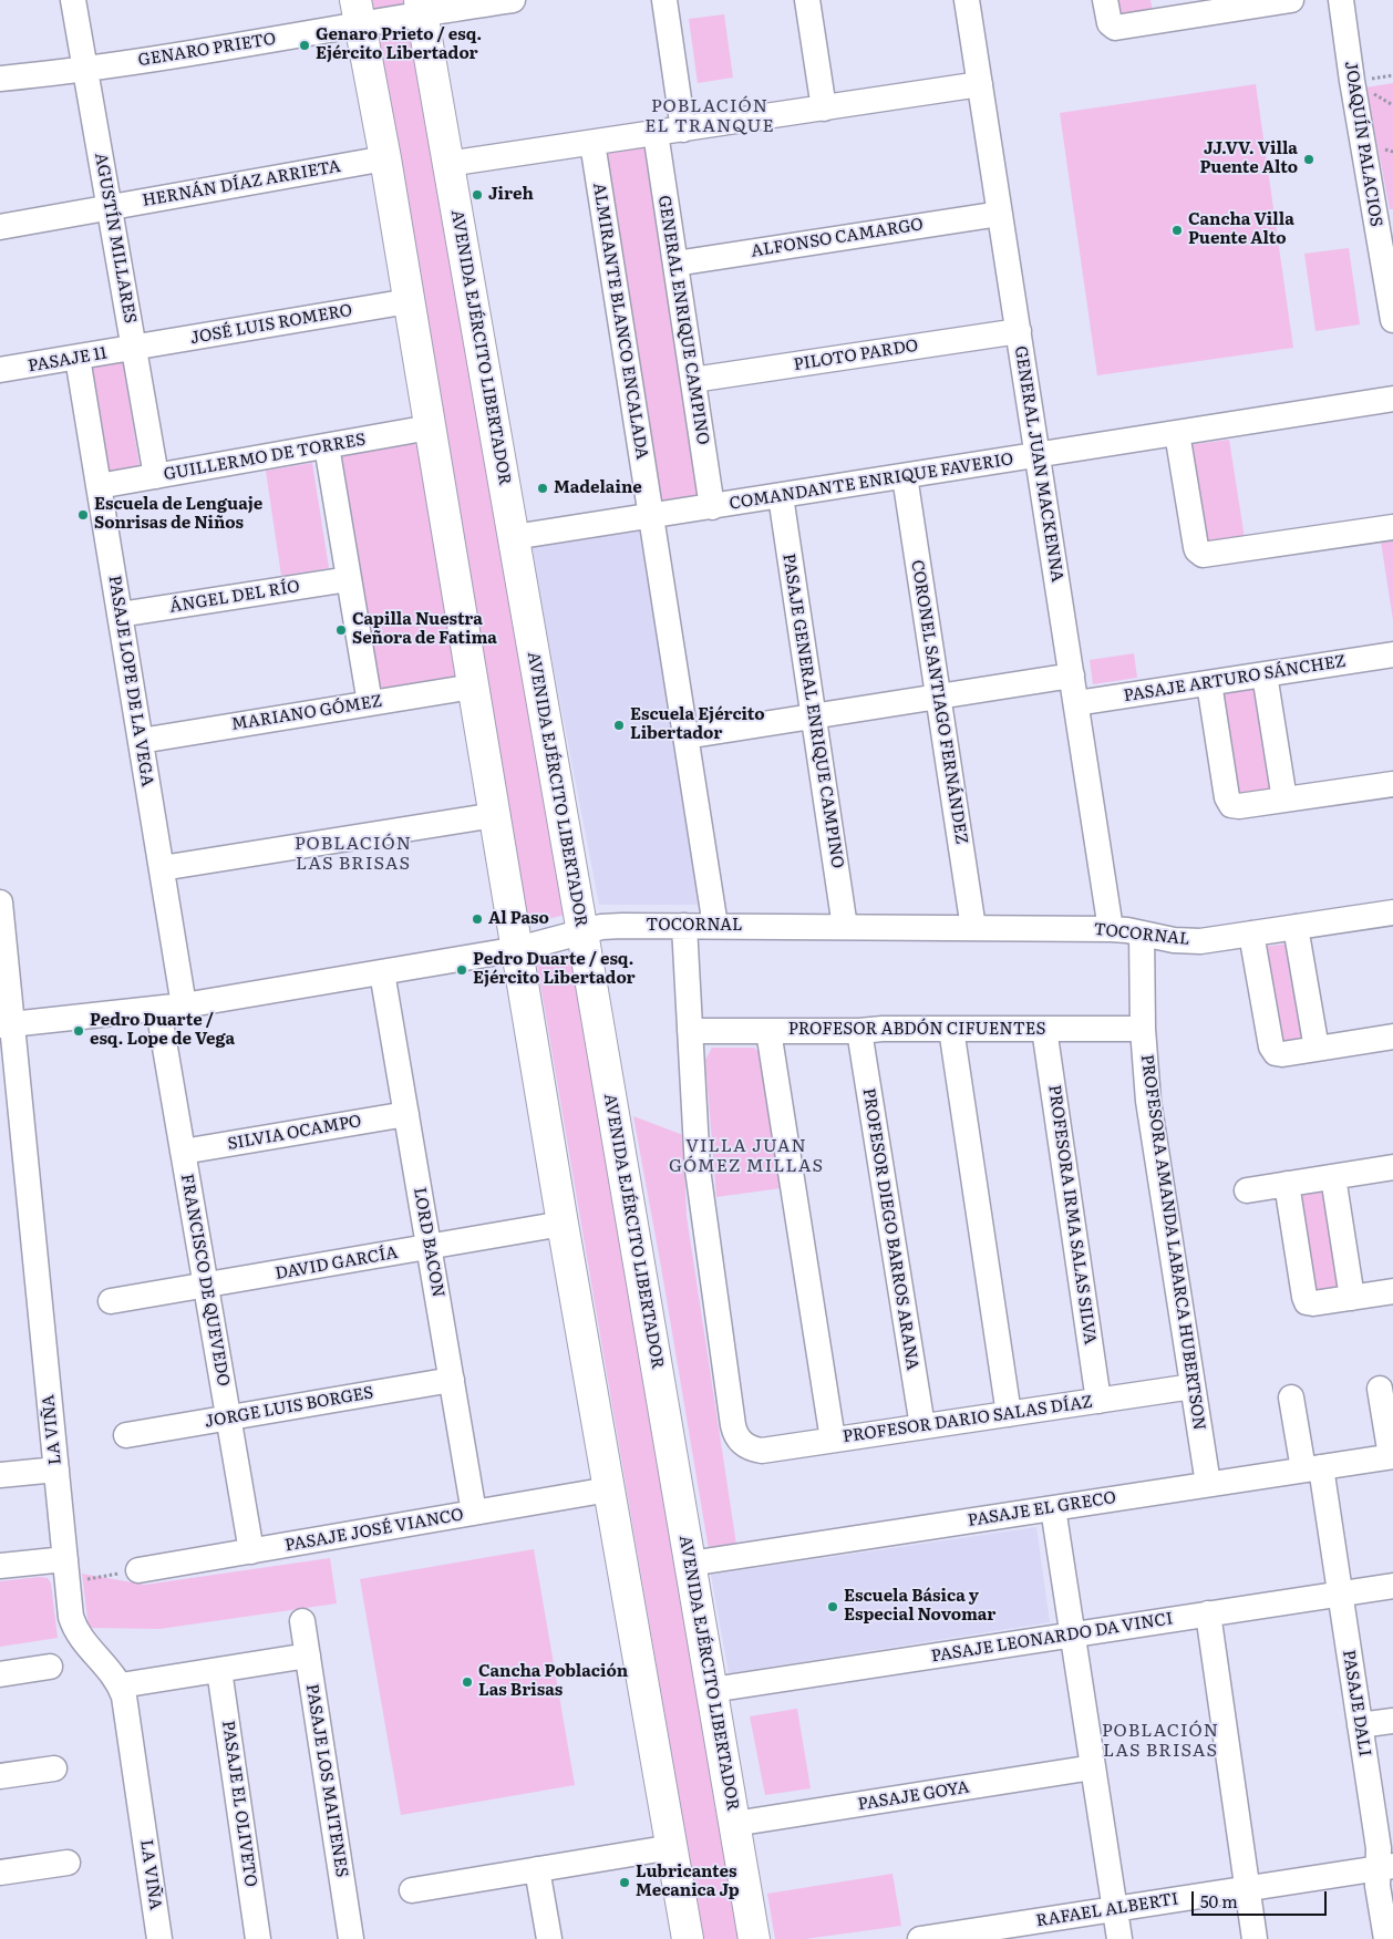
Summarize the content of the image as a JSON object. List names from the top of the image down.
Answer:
{
  "streets": {
    "main road": ["AVENIDA EJÉRCITO LIBERTADOR"],
    "street": [
      "GENARO PRIETO",
      "JOAQUÍN PALACIOS",
      "HERNÁN DÍAZ ARRIETA",
      "AGUSTÍN MILLARES",
      "ALFONSO CAMARGO",
      "GENERAL ENRIQUE CAMPINO",
      "ALMIRANTE BLANCO ENCALADA",
      "JOSÉ LUIS ROMERO",
      "PILOTO PARDO",
      "PASAJE 11",
      "GUILLERMO DE TORRES",
      "GENERAL JUAN MACKENNA",
      "COMANDANTE ENRIQUE FAVERIO",
      "ÁNGEL DEL RÍO",
      "PASAJE ARTURO SÁNCHEZ",
      "PASAJE LOPE DE LA VEGA",
      "CORONEL SANTIAGO FERNÁNDEZ",
      "PASAJE GENERAL ENRIQUE CAMPINO",
      "MARIANO GÓMEZ",
      "TOCORNAL",
      "PROFESOR ABDÓN CIFUENTES",
      "SILVIA OCAMPO",
      "PROFESORA IRMA SALAS SILVA",
      "PROFESOR DIEGO BARROS ARANA",
      "LORD BACON",
      "PROFESORA AMANDA LABARCA HUBERTSON",
      "DAVID GARCÍA",
      "FRANCISCO DE QUEVEDO",
      "JORGE LUIS BORGES",
      "PROFESOR DARIO SALAS DÍAZ",
      "LA VIÑA",
      "PASAJE EL GRECO",
      "PASAJE JOSÉ VIANCO",
      "PASAJE LEONARDO DA VINCI",
      "PASAJE DALI",
      "PASAJE LOS MAITENES",
      "PASAJE GOYA",
      "PASAJE EL OLIVETO",
      "RAFAEL ALBERTI"
    ]
  },
  "crossings": [
    ["GENARO PRIETO", "AGUSTÍN MILLARES"],
    ["GENARO PRIETO", "AVENIDA EJÉRCITO LIBERTADOR"],
    ["HERNÁN DÍAZ ARRIETA", "AGUSTÍN MILLARES"],
    ["AGUSTÍN MILLARES", "JOSÉ LUIS ROMERO"],
    ["AGUSTÍN MILLARES", "PASAJE 11"],
    ["AGUSTÍN MILLARES", "GUILLERMO DE TORRES"],
    ["ALFONSO CAMARGO", "GENERAL ENRIQUE CAMPINO"],
    ["ALFONSO CAMARGO", "GENERAL JUAN MACKENNA"],
    ["GENERAL ENRIQUE CAMPINO", "PILOTO PARDO"],
    ["GENERAL ENRIQUE CAMPINO", "COMANDANTE ENRIQUE FAVERIO"],
    ["ALMIRANTE BLANCO ENCALADA", "COMANDANTE ENRIQUE FAVERIO"],
    ["ALMIRANTE BLANCO ENCALADA", "TOCORNAL"],
    ["JOSÉ LUIS ROMERO", "PASAJE 11"],
    ["AVENIDA EJÉRCITO LIBERTADOR", "COMANDANTE ENRIQUE FAVERIO"],
    ["AVENIDA EJÉRCITO LIBERTADOR", "TOCORNAL"],
    ["AVENIDA EJÉRCITO LIBERTADOR", "PASAJE EL GRECO"],
    ["AVENIDA EJÉRCITO LIBERTADOR", "PASAJE LEONARDO DA VINCI"],
    ["AVENIDA EJÉRCITO LIBERTADOR", "PASAJE GOYA"],
    ["PILOTO PARDO", "GENERAL JUAN MACKENNA"],
    ["PASAJE 11", "PASAJE LOPE DE LA VEGA"],
    ["GUILLERMO DE TORRES", "PASAJE LOPE DE LA VEGA"],
    ["GENERAL JUAN MACKENNA", "COMANDANTE ENRIQUE FAVERIO"],
    ["GENERAL JUAN MACKENNA", "PASAJE ARTURO SÁNCHEZ"],
    ["GENERAL JUAN MACKENNA", "TOCORNAL"],
    ["COMANDANTE ENRIQUE FAVERIO", "CORONEL SANTIAGO FERNÁNDEZ"],
    ["COMANDANTE ENRIQUE FAVERIO", "PASAJE GENERAL ENRIQUE CAMPINO"],
    ["ÁNGEL DEL RÍO", "PASAJE LOPE DE LA VEGA"],
    ["PASAJE LOPE DE LA VEGA", "MARIANO GÓMEZ"],
    ["PASAJE LOPE DE LA VEGA", "TOCORNAL"],
    ["CORONEL SANTIAGO FERNÁNDEZ", "TOCORNAL"],
    ["PASAJE GENERAL ENRIQUE CAMPINO", "TOCORNAL"],
    ["TOCORNAL", "LORD BACON"],
    ["TOCORNAL", "PROFESORA AMANDA LABARCA HUBERTSON"],
    ["TOCORNAL", "FRANCISCO DE QUEVEDO"],
    ["TOCORNAL", "LA VIÑA"],
    ["PROFESOR ABDÓN CIFUENTES", "PROFESORA IRMA SALAS SILVA"],
    ["PROFESOR ABDÓN CIFUENTES", "PROFESOR DIEGO BARROS ARANA"],
    ["PROFESOR ABDÓN CIFUENTES", "PROFESORA AMANDA LABARCA HUBERTSON"],
    ["PROFESOR ABDÓN CIFUENTES", "PROFESOR DARIO SALAS DÍAZ"],
    ["SILVIA OCAMPO", "LORD BACON"],
    ["SILVIA OCAMPO", "FRANCISCO DE QUEVEDO"],
    ["PROFESORA IRMA SALAS SILVA", "PROFESOR DARIO SALAS DÍAZ"],
    ["PROFESOR DIEGO BARROS ARANA", "PROFESOR DARIO SALAS DÍAZ"],
    ["LORD BACON", "DAVID GARCÍA"],
    ["LORD BACON", "JORGE LUIS BORGES"],
    ["LORD BACON", "PASAJE JOSÉ VIANCO"],
    ["PROFESORA AMANDA LABARCA HUBERTSON", "PROFESOR DARIO SALAS DÍAZ"],
    ["PROFESORA AMANDA LABARCA HUBERTSON", "PASAJE EL GRECO"],
    ["DAVID GARCÍA", "FRANCISCO DE QUEVEDO"],
    ["FRANCISCO DE QUEVEDO", "JORGE LUIS BORGES"],
    ["FRANCISCO DE QUEVEDO", "PASAJE JOSÉ VIANCO"],
    ["PASAJE EL GRECO", "PASAJE DALI"],
    ["PASAJE LEONARDO DA VINCI", "PASAJE DALI"],
    ["PASAJE DALI", "RAFAEL ALBERTI"]
  ],
  "districts": [
    "POBLACIÓN EL TRANQUE",
    "POBLACIÓN LAS BRISAS",
    "VILLA JUAN GÓMEZ MILLAS",
    "POBLACIÓN LAS BRISAS"
  ],
  "places": [
    "Genaro Prieto / esq. Ejército Libertador",
    "JJ.VV. Villa Puente Alto",
    "Jireh",
    "Cancha Villa Puente Alto",
    "Madelaine",
    "Escuela de Lenguaje Sonrisas de Niños",
    "Capilla Nuestra Señora de Fatima",
    "Escuela Ejército Libertador",
    "Al Paso",
    "Pedro Duarte / esq. Ejército Libertador",
    "Pedro Duarte / esq. Lope de Vega",
    "Escuela Básica y Especial Novomar",
    "Cancha Población Las Brisas",
    "Lubricantes Mecanica Jp"
  ],
  "scale_bar": "50 m"
}
